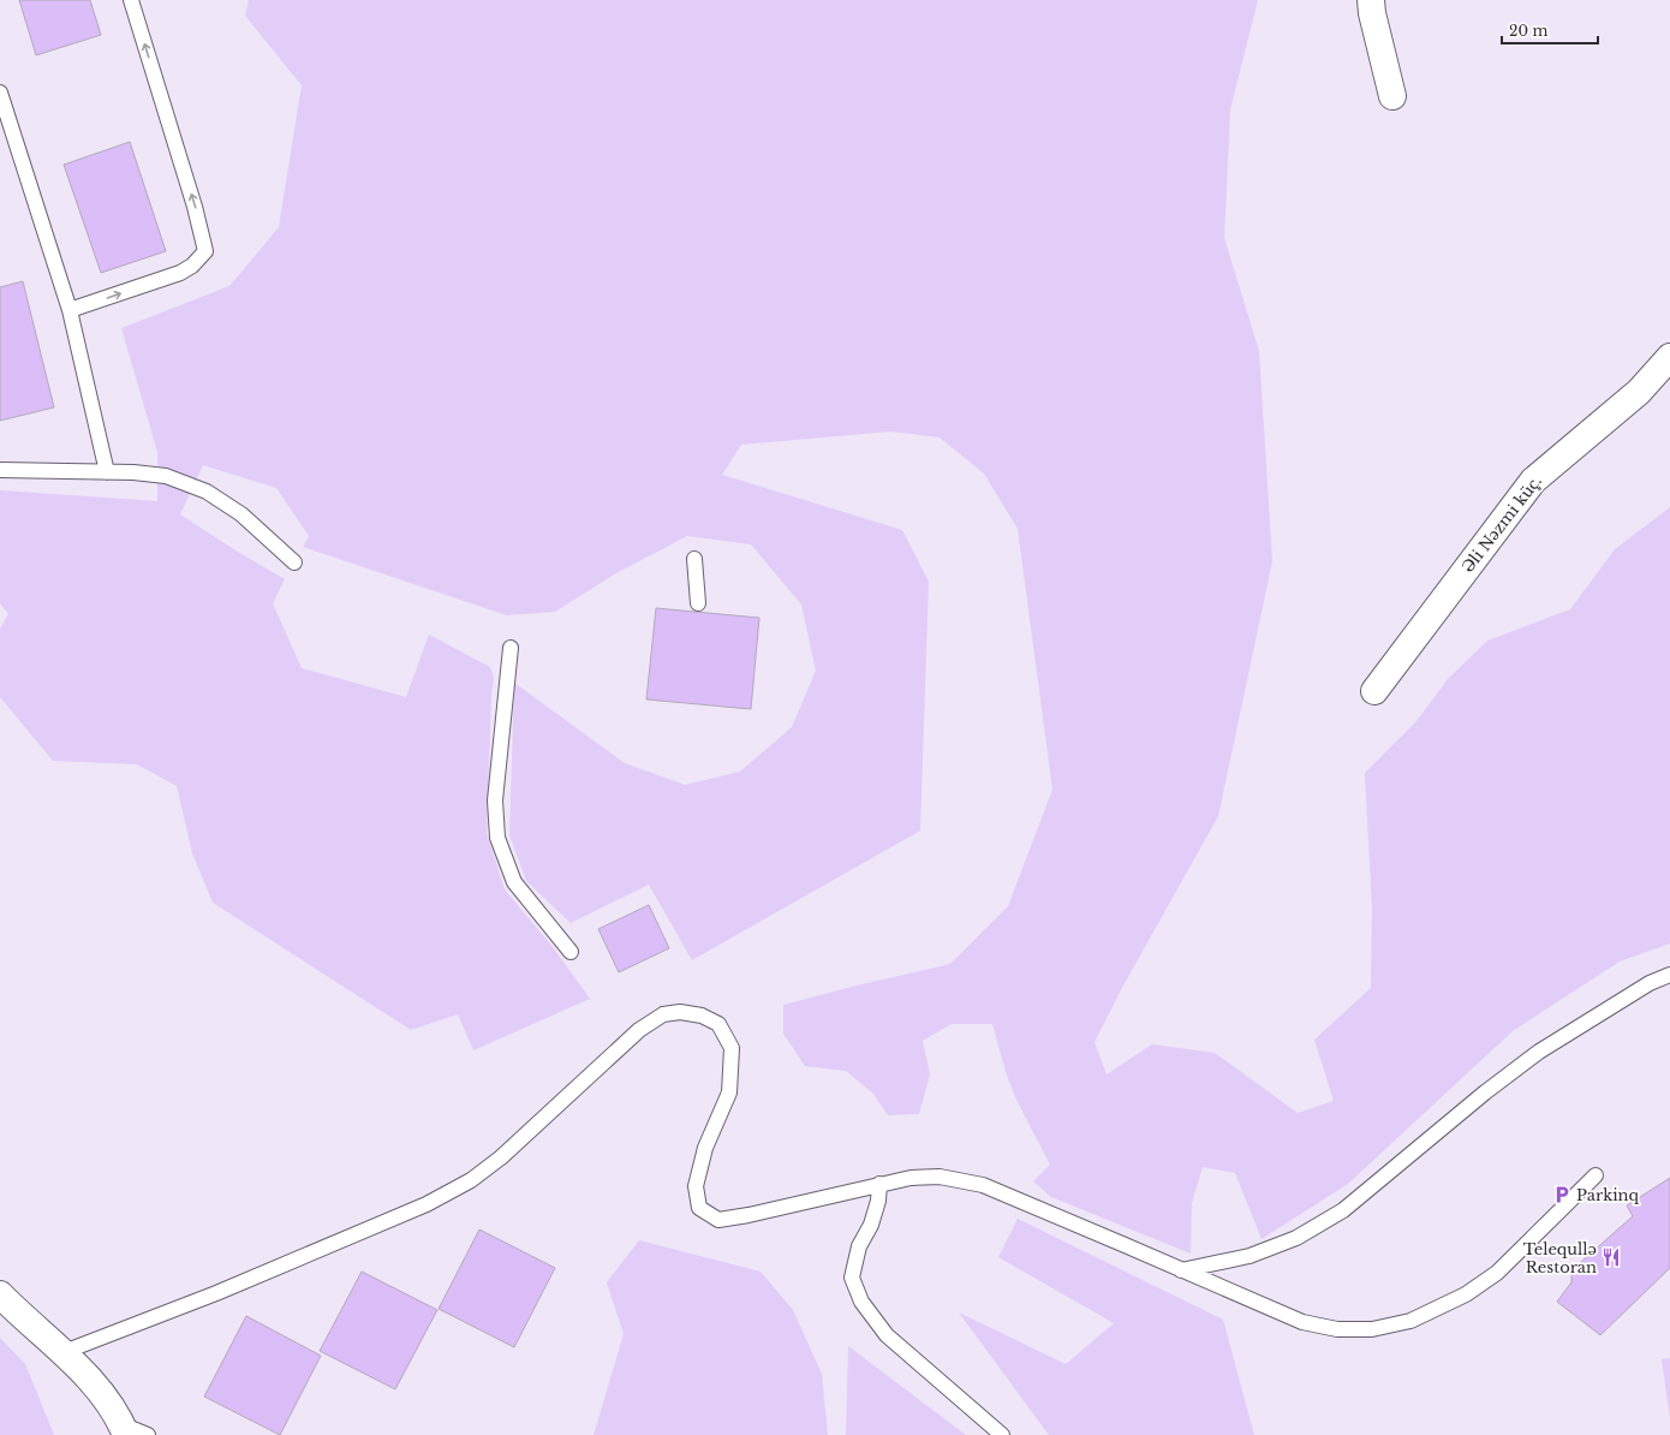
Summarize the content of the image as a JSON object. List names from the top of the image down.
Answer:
{
  "streets": {
    "street": ["Əli Nəzmi küç."]
  },
  "places": {
    "parking": ["Parkinq"],
    "restaurant": ["Telequllə Restoran"]
  },
  "scale_bar": "20 m"
}
